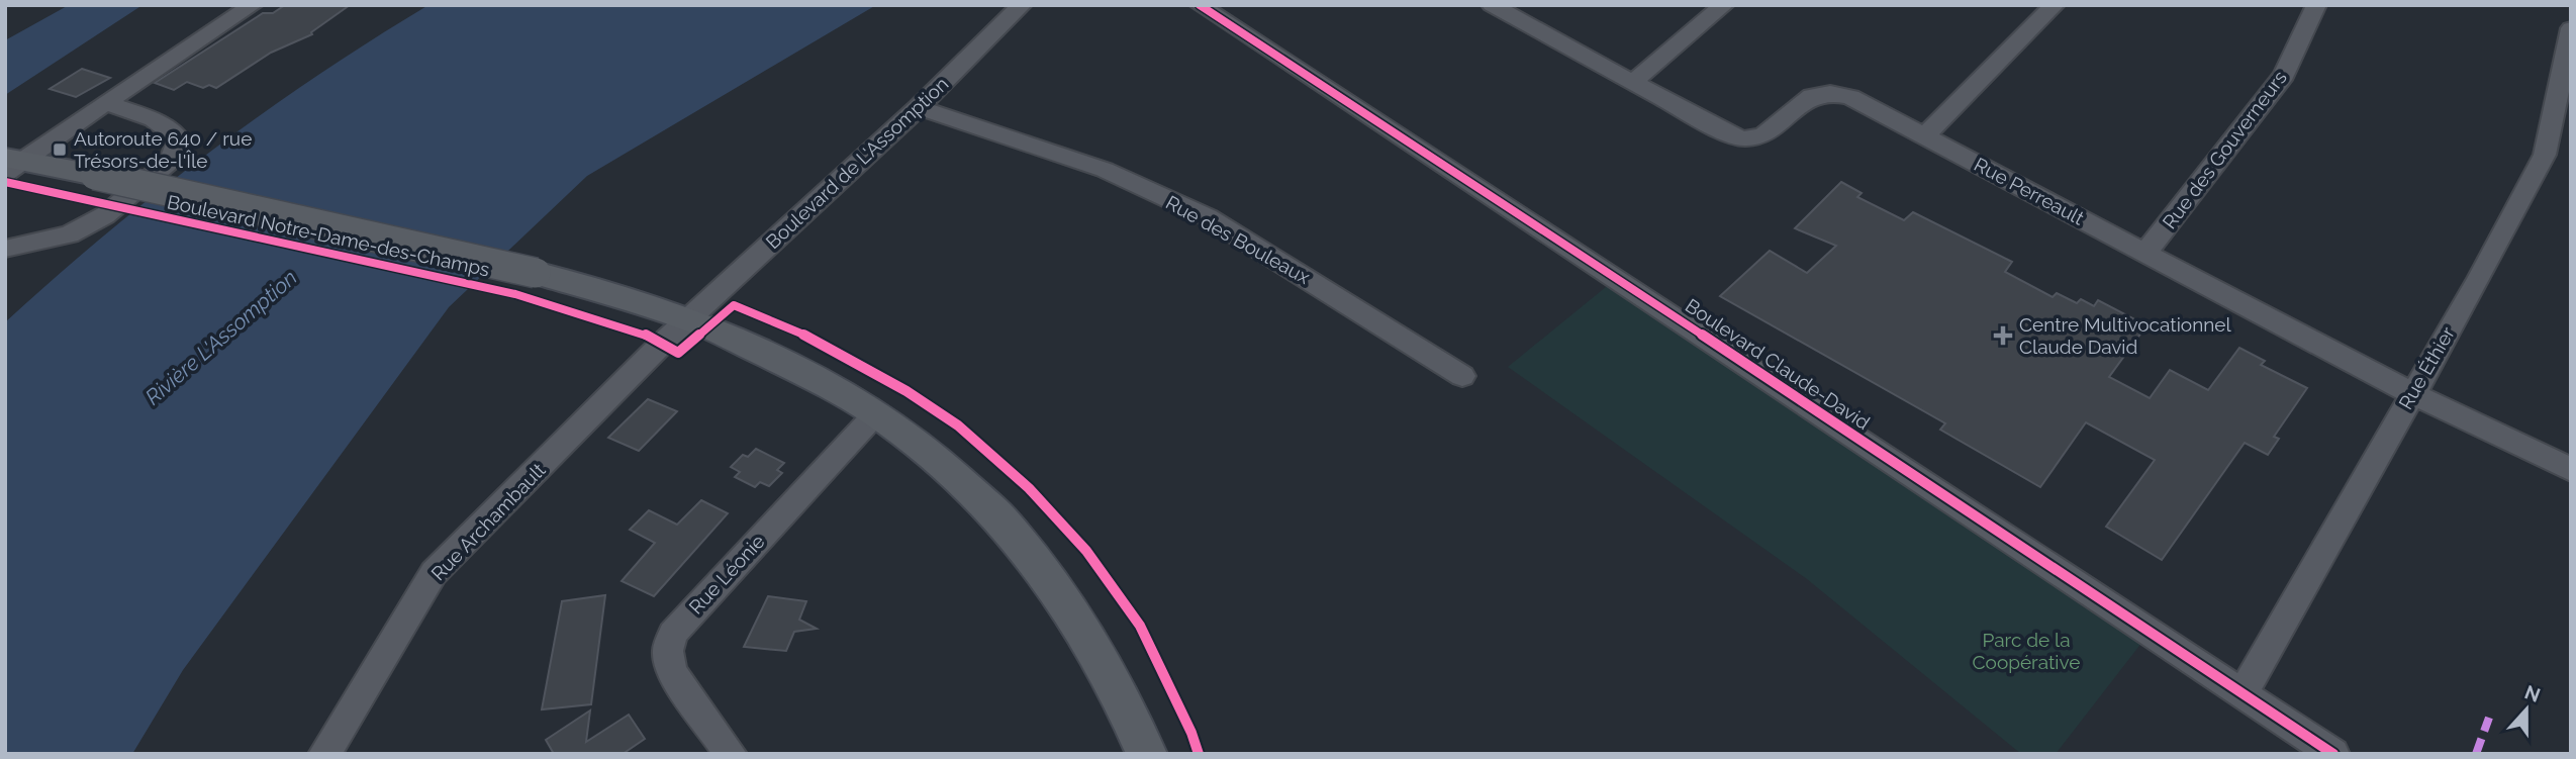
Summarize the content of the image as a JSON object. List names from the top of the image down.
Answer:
{
  "streets": {
    "main road": ["Boulevard Notre-Dame-des-Champs"],
    "street": [
      "Rue des Gouverneurs",
      "Boulevard de L'Assomption",
      "Rue Perreault",
      "Rue des Bouleaux",
      "Boulevard Claude-David",
      "Rue Éthier",
      "Rue Archambault",
      "Rue Léonie"
    ]
  },
  "crossings": [
    ["Rue des Gouverneurs", "Rue Perreault"],
    ["Boulevard de L'Assomption", "Boulevard Notre-Dame-des-Champs"],
    ["Boulevard de L'Assomption", "Rue des Bouleaux"],
    ["Boulevard de L'Assomption", "Rue Archambault"],
    ["Rue Perreault", "Rue Éthier"],
    ["Boulevard Notre-Dame-des-Champs", "Rue Archambault"],
    ["Boulevard Notre-Dame-des-Champs", "Rue Léonie"],
    ["Boulevard Claude-David", "Rue Éthier"]
  ],
  "water": ["Rivière L'Assomption"],
  "parks": ["Parc de la Coopérative"],
  "places": {
    "transit": ["Autoroute 640 / rue Trésors-de-l'Île"],
    "health": ["Centre Multivocationnel Claude David"]
  },
  "north": "top"
}
